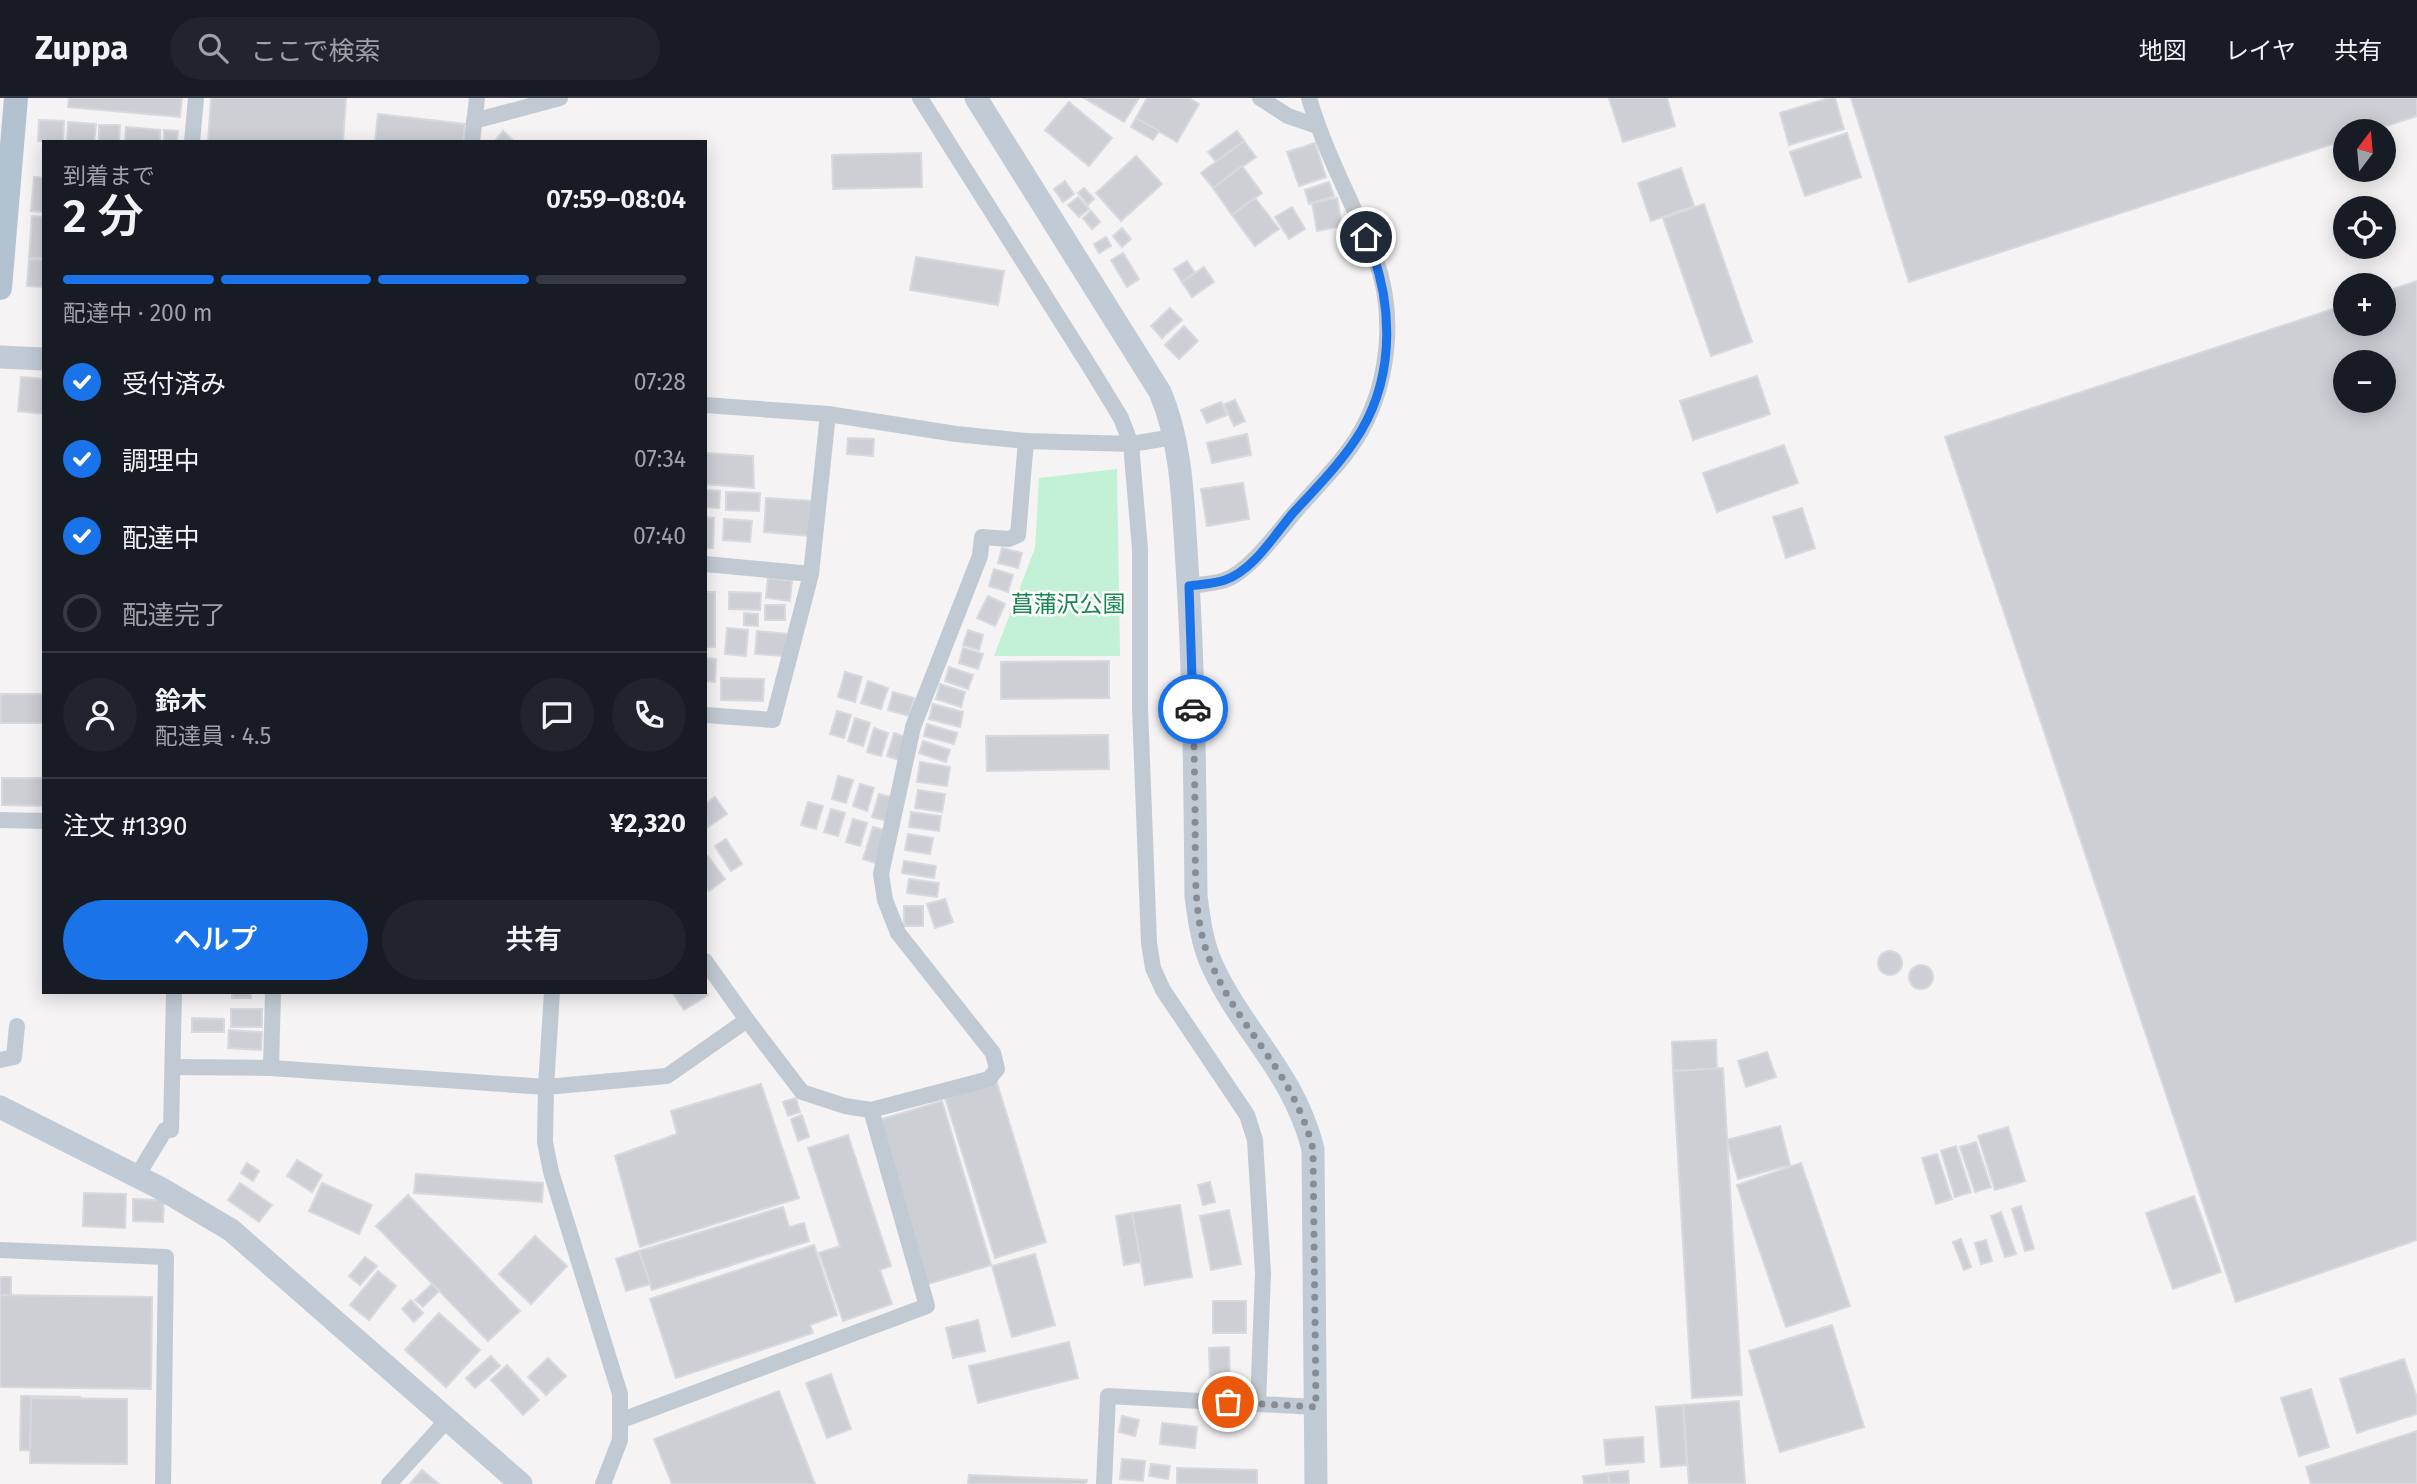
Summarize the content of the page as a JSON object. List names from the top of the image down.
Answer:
{
  "parks": ["菖蒲沢公園"],
  "north": "top",
  "page": {
    "header": "Zuppa",
    "search": "ここで検索",
    "nav": ["地図", "レイヤ", "共有"],
    "map_buttons": ["+", "−"],
    "heading": ["2 分", "到着まで", "07:59–08:04"],
    "panel": [
      "鈴木",
      "配達員 · 4.5",
      "注文 #1390",
      "¥2,320"
    ],
    "bar": "配達中 · 200 m",
    "list": [
      ["受付済み", "07:28"],
      ["調理中", "07:34"],
      ["配達中", "07:40"],
      "配達完了"
    ],
    "buttons": ["ヘルプ", "共有"]
  }
}
